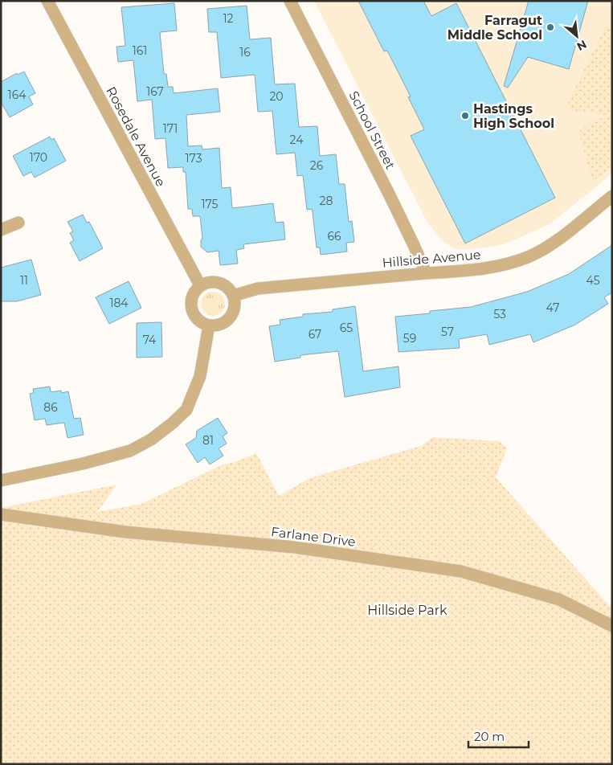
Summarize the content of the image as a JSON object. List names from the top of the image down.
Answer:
{
  "streets": {
    "street": [
      "School Street",
      "Rosedale Avenue",
      "Hillside Avenue",
      "Farlane Drive"
    ]
  },
  "crossings": [
    ["School Street", "Hillside Avenue"],
    ["Rosedale Avenue", "Hillside Avenue"]
  ],
  "parks": ["Hillside Park"],
  "places": ["Farragut Middle School", "Hastings High School"],
  "house_numbers": [
    "12",
    "161",
    "16",
    "167",
    "164",
    "20",
    "171",
    "24",
    "170",
    "173",
    "26",
    "28",
    "175",
    "66",
    "11",
    "45",
    "184",
    "47",
    "53",
    "65",
    "57",
    "67",
    "59",
    "74",
    "86",
    "81"
  ],
  "scale_bar": "20 m",
  "north": "bottom right"
}
